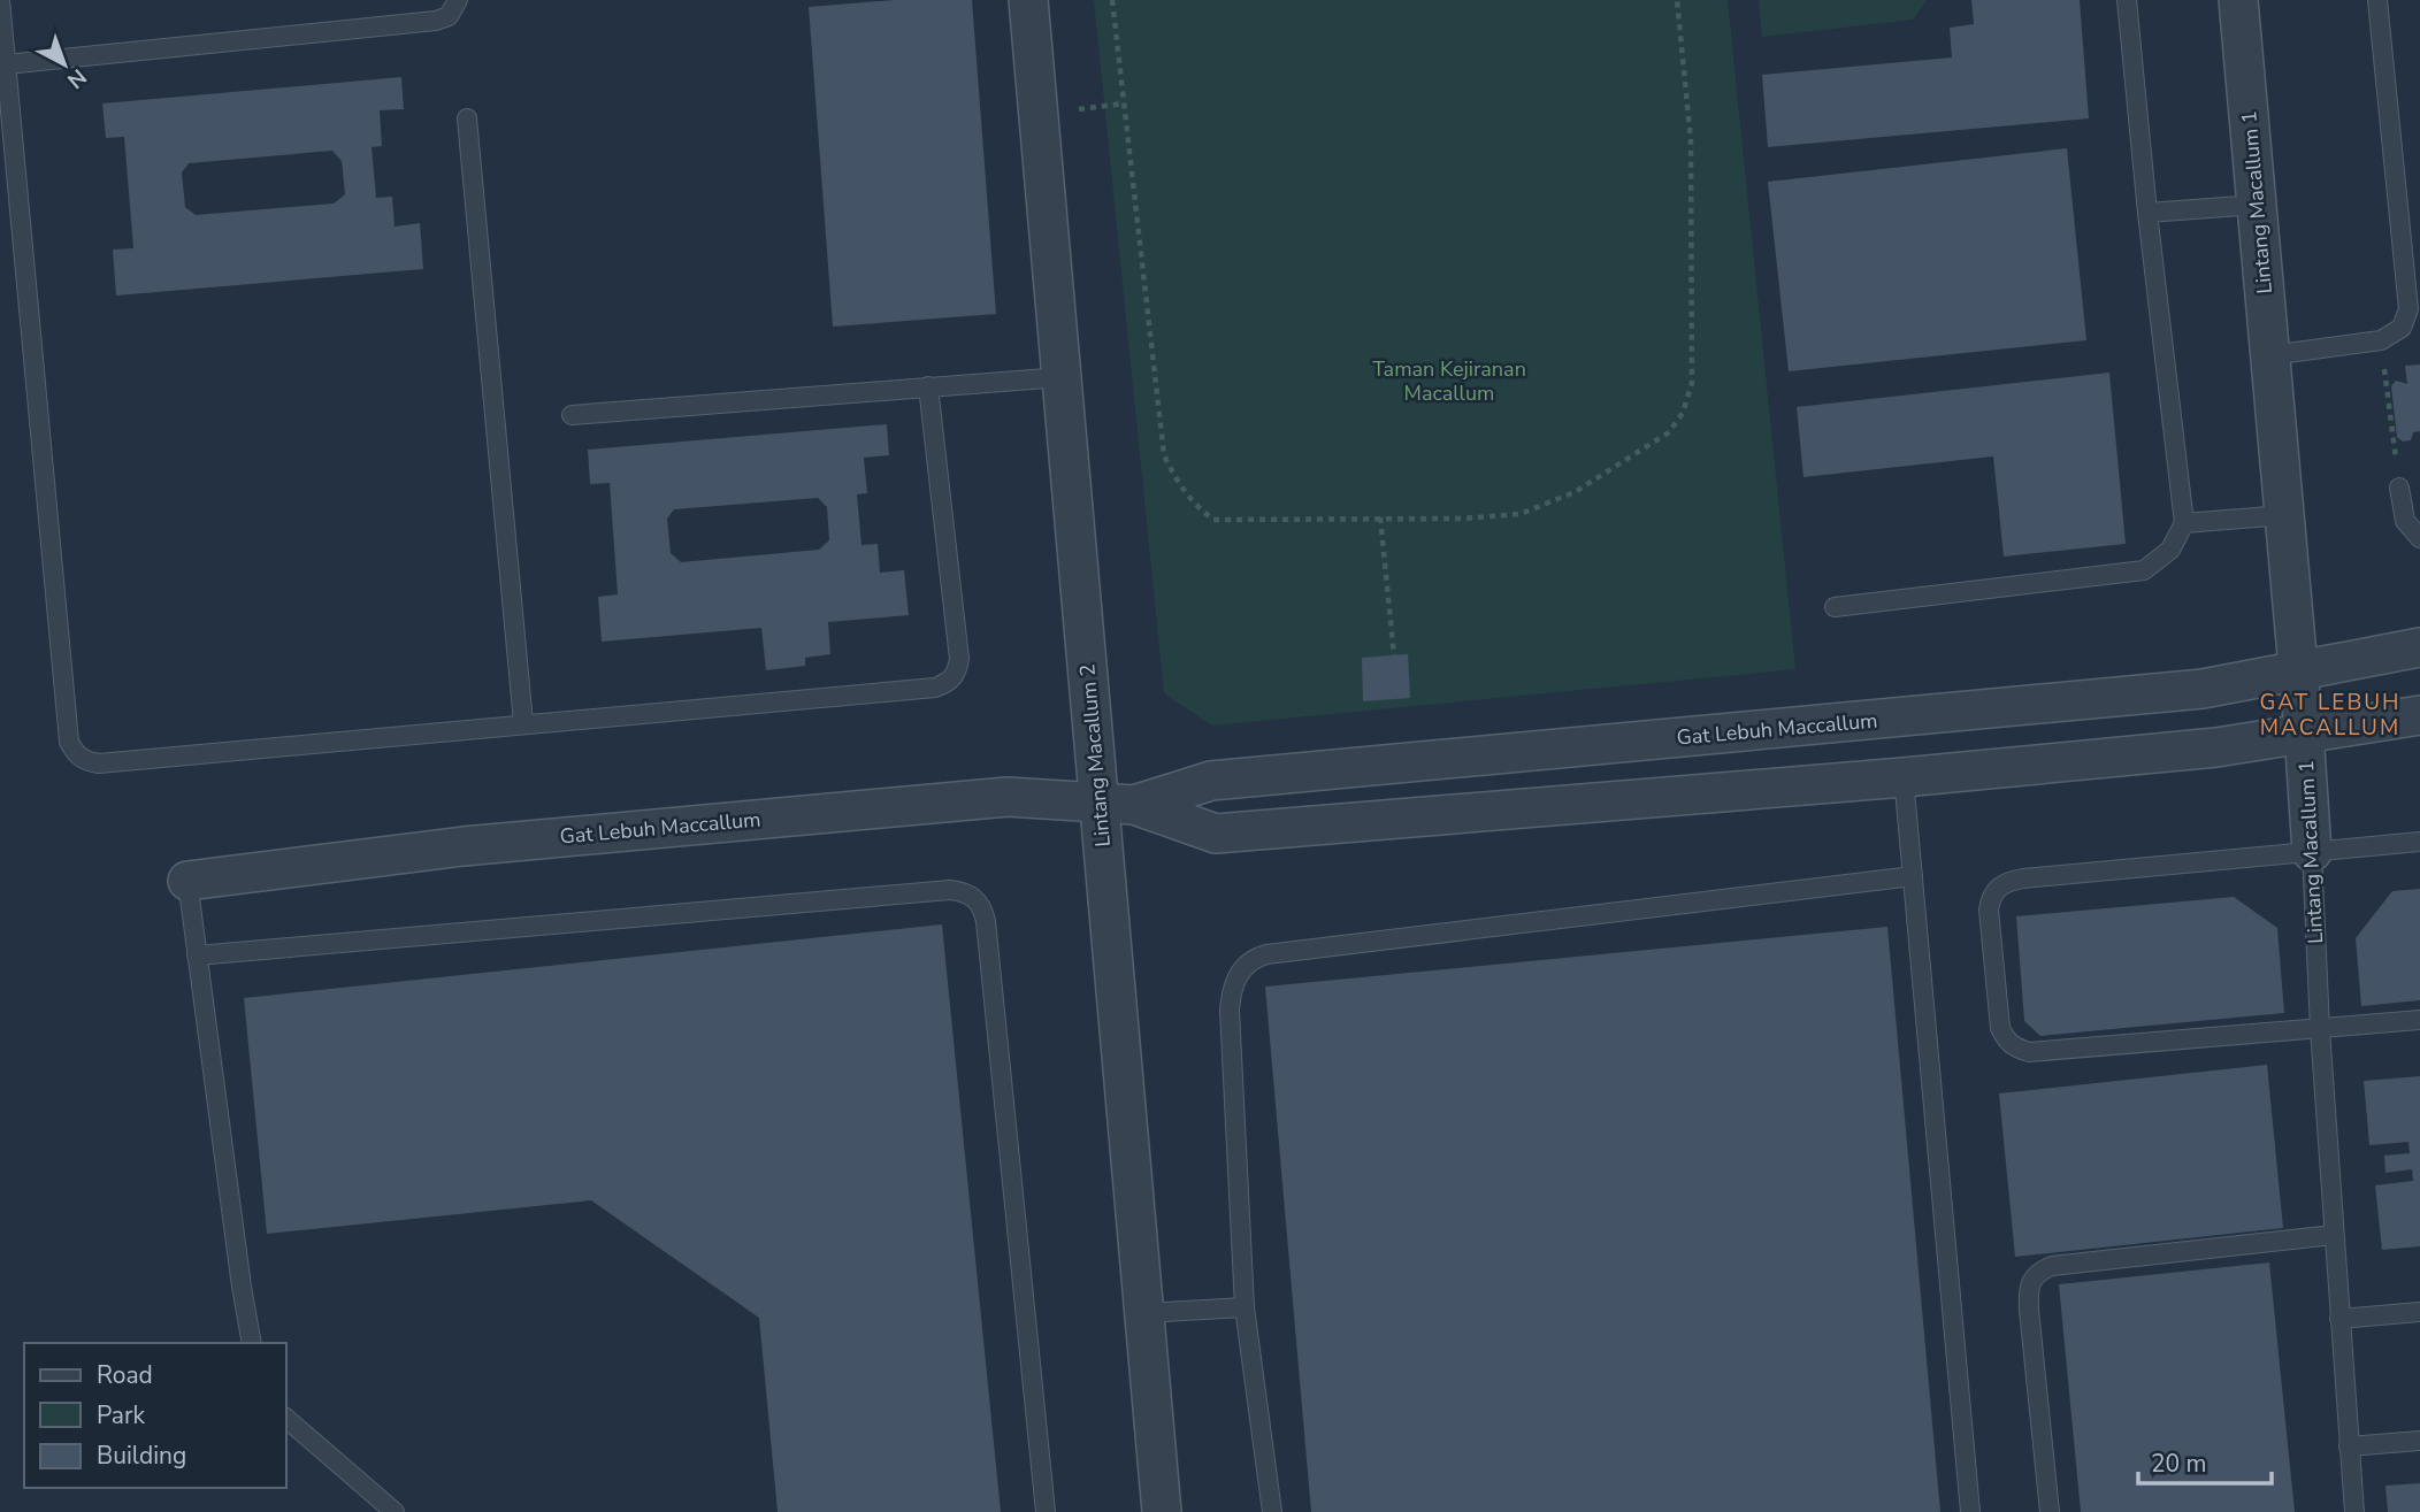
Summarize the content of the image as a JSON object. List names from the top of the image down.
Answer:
{
  "streets": {
    "street": ["Lintang Macallum 1", "Gat Lebuh Maccallum", "Lintang Macallum 2"]
  },
  "crossings": [
    ["Lintang Macallum 1", "Gat Lebuh Maccallum"],
    ["Gat Lebuh Maccallum", "Lintang Macallum 2"]
  ],
  "districts": ["GAT LEBUH MACALLUM"],
  "parks": ["Taman Kejiranan Macallum"],
  "legend": ["Road", "Park", "Building"],
  "scale_bar": "20 m",
  "north": "bottom right"
}
